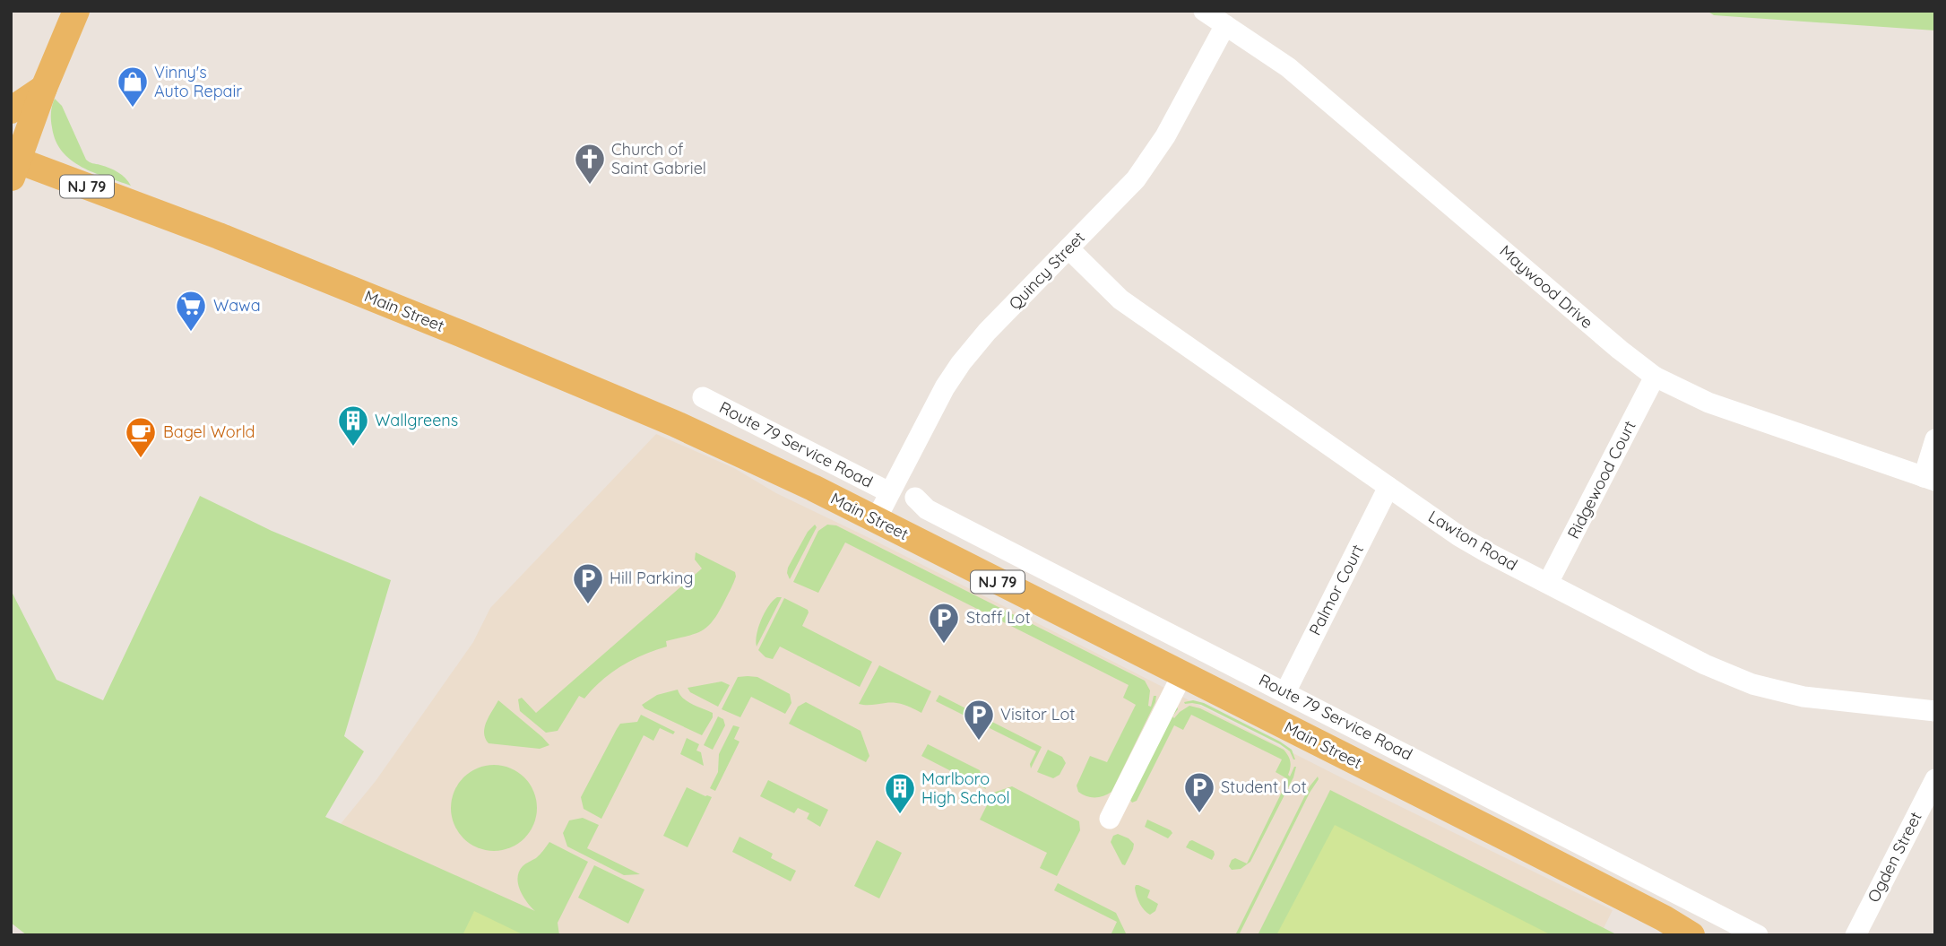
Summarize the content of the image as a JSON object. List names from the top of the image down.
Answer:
{
  "streets": {
    "main road": ["NJ 79", "Main Street"],
    "street": [
      "Quincy Street",
      "Maywood Drive",
      "Route 79 Service Road",
      "Ridgewood Court",
      "Lawton Road",
      "Palmor Court",
      "Ogden Street"
    ]
  },
  "crossings": [
    ["Quincy Street", "Maywood Drive"],
    ["Quincy Street", "Main Street"],
    ["Quincy Street", "Route 79 Service Road"],
    ["Quincy Street", "Lawton Road"],
    ["Maywood Drive", "Ridgewood Court"],
    ["Route 79 Service Road", "Palmor Court"],
    ["Ridgewood Court", "Lawton Road"],
    ["Lawton Road", "Palmor Court"]
  ],
  "places": {
    "shop": ["Vinny's Auto Repair"],
    "church": ["Church of Saint Gabriel"],
    "supermarket": ["Wawa"],
    "building": ["Wallgreens", "Marlboro High School"],
    "cafe": ["Bagel World"],
    "parking": [
      "Hill Parking",
      "Staff Lot",
      "Visitor Lot",
      "Student Lot"
    ]
  }
}
